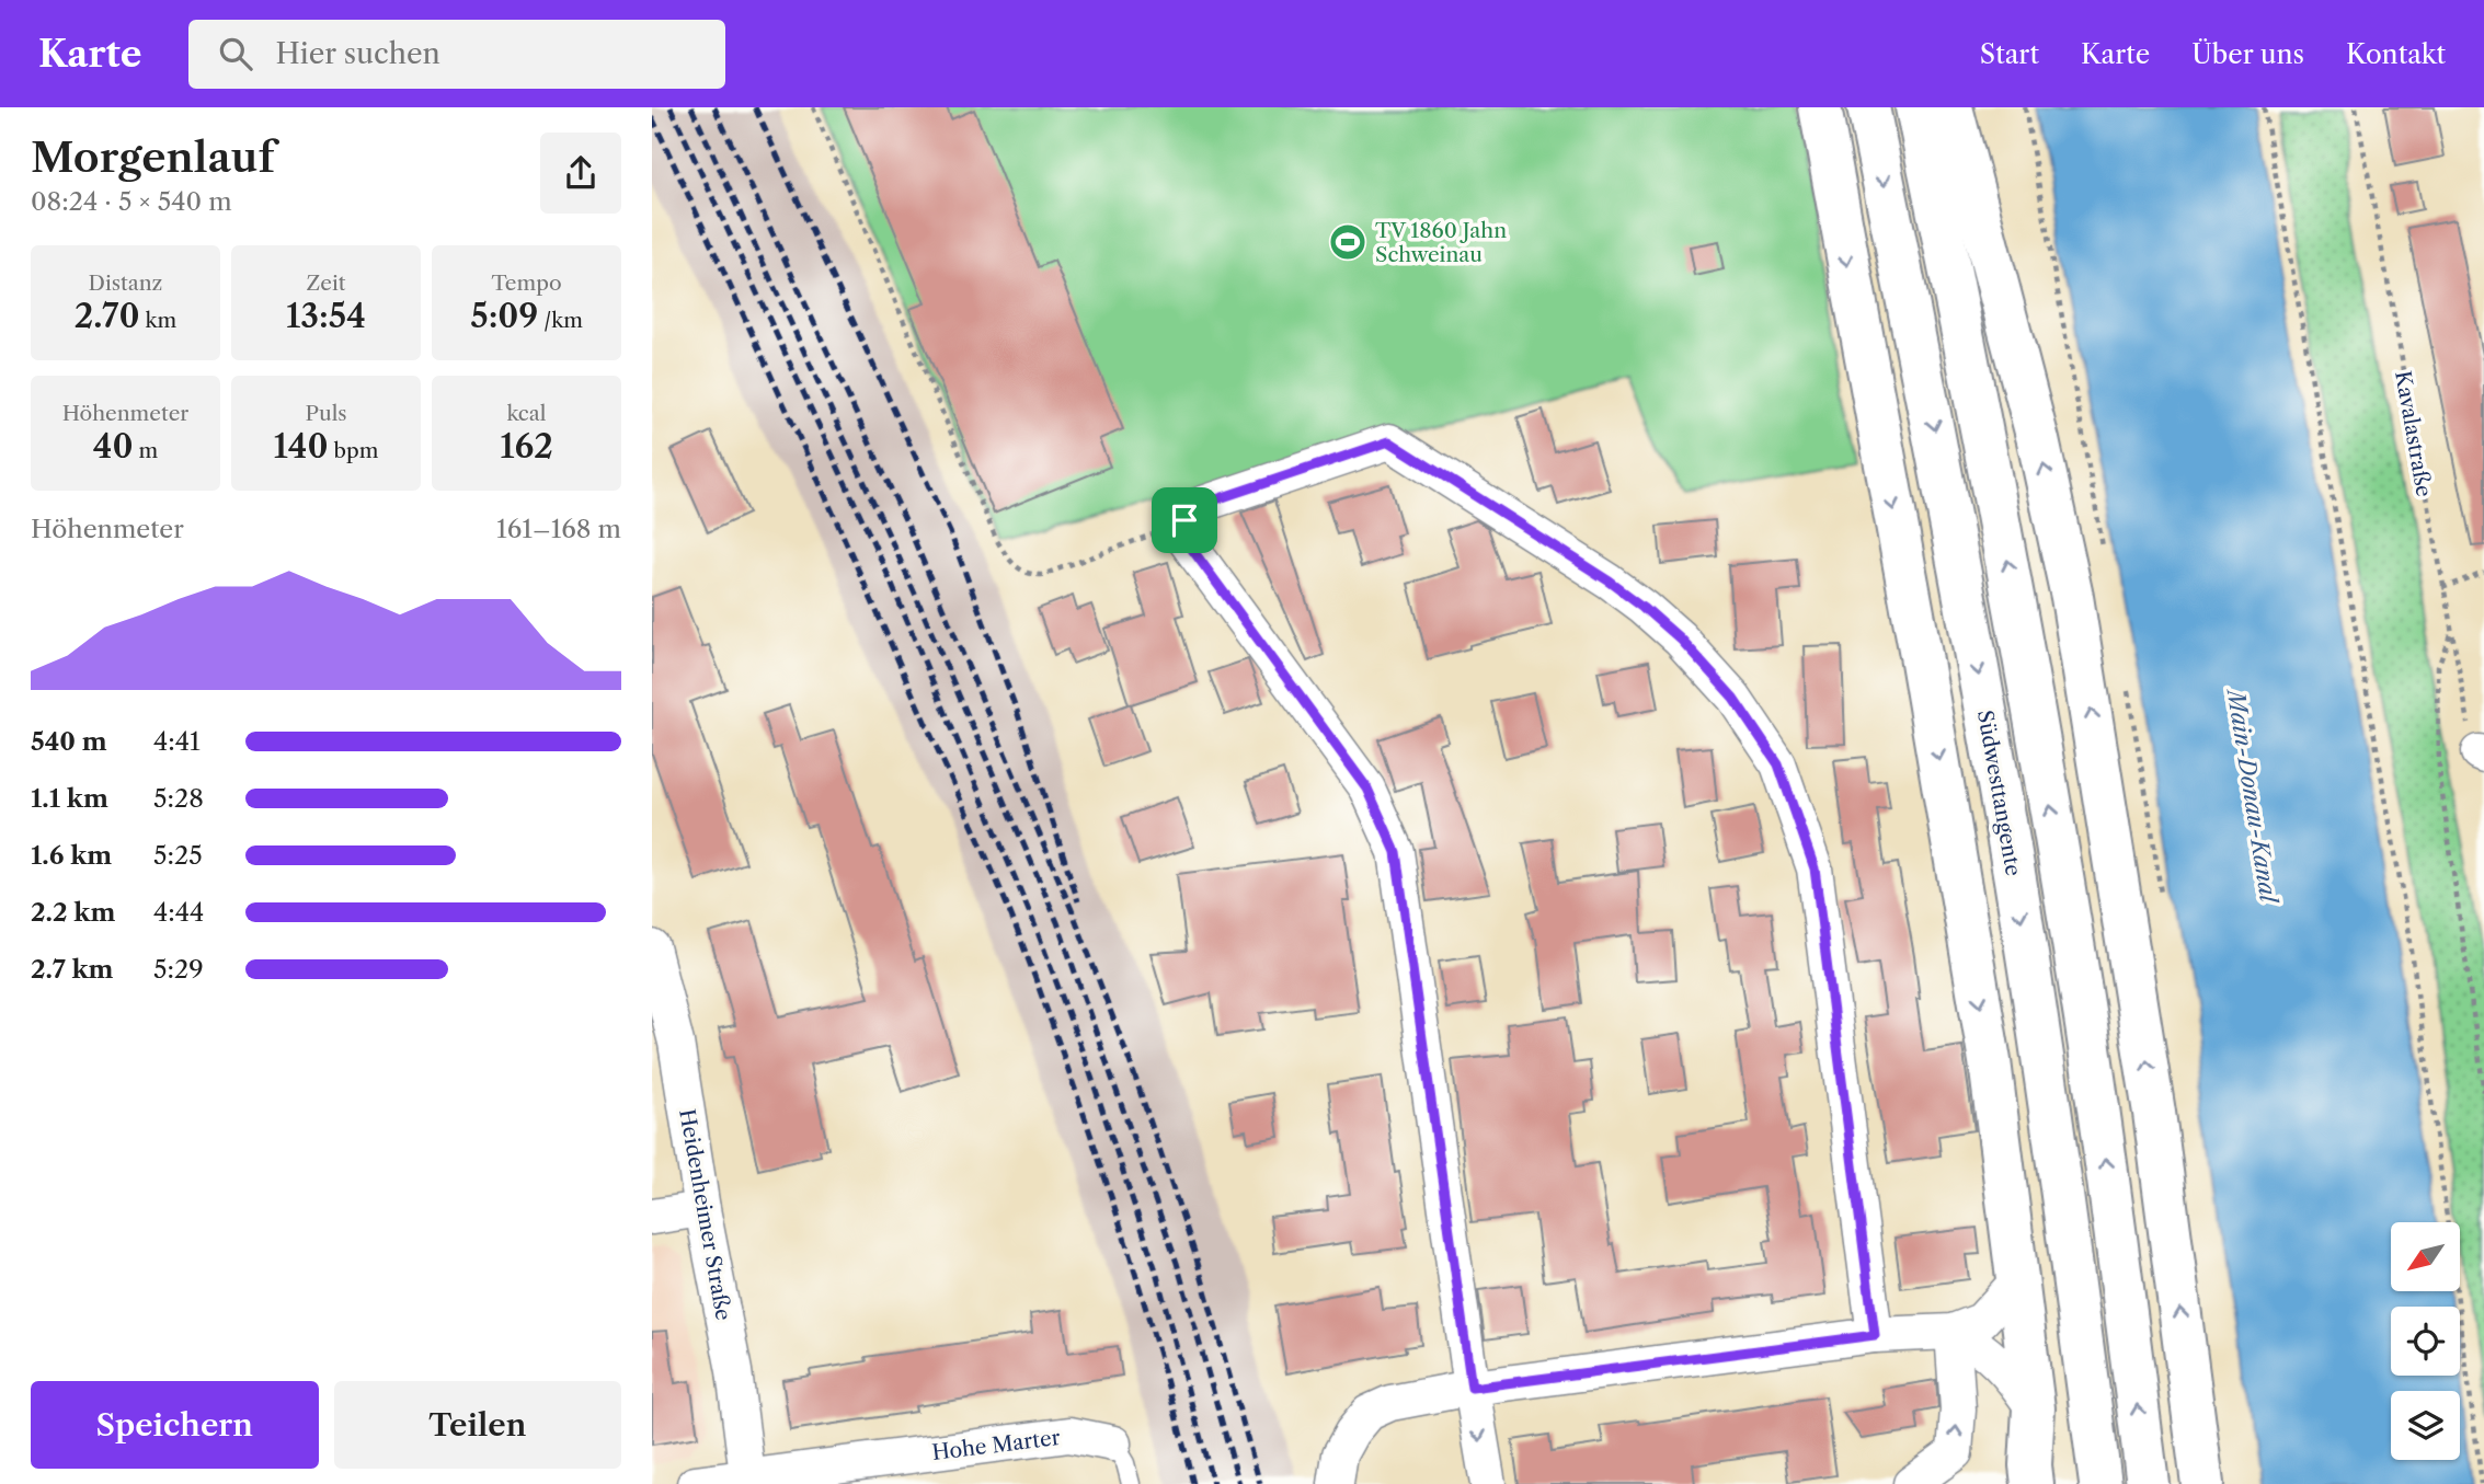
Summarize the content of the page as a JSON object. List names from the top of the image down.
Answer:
{
  "streets": {
    "highway": ["Südwesttangente"],
    "street": ["Heidenheimer Straße", "Hohe Marter"],
    "path": ["Kavalastraße"]
  },
  "crossings": [
    ["Heidenheimer Straße", "Hohe Marter"]
  ],
  "water": ["Main-Donau-Kanal"],
  "places": {
    "sports": ["TV 1860 Jahn Schweinau"]
  },
  "north": "bottom left",
  "page": {
    "header": "Karte",
    "search": "Hier suchen",
    "nav": [
      "Start",
      "Karte",
      "Über uns",
      "Kontakt"
    ],
    "heading": ["Morgenlauf", "08:24 · 5 × 540 m"],
    "stats": [
      ["Distanz", "2.70 km"],
      ["Zeit", "13:54"],
      ["Tempo", "5:09 /km"],
      ["Höhenmeter", "40 m"],
      ["Puls", "140 bpm"],
      ["kcal", "162"]
    ],
    "chart": ["Höhenmeter", "161–168 m"],
    "list": [
      {
        "name": "540 m",
        "note": "4:41"
      },
      {
        "name": "1.1 km",
        "note": "5:28"
      },
      {
        "name": "1.6 km",
        "note": "5:25"
      },
      {
        "name": "2.2 km",
        "note": "4:44"
      },
      {
        "name": "2.7 km",
        "note": "5:29"
      }
    ],
    "buttons": ["Speichern", "Teilen"]
  }
}
